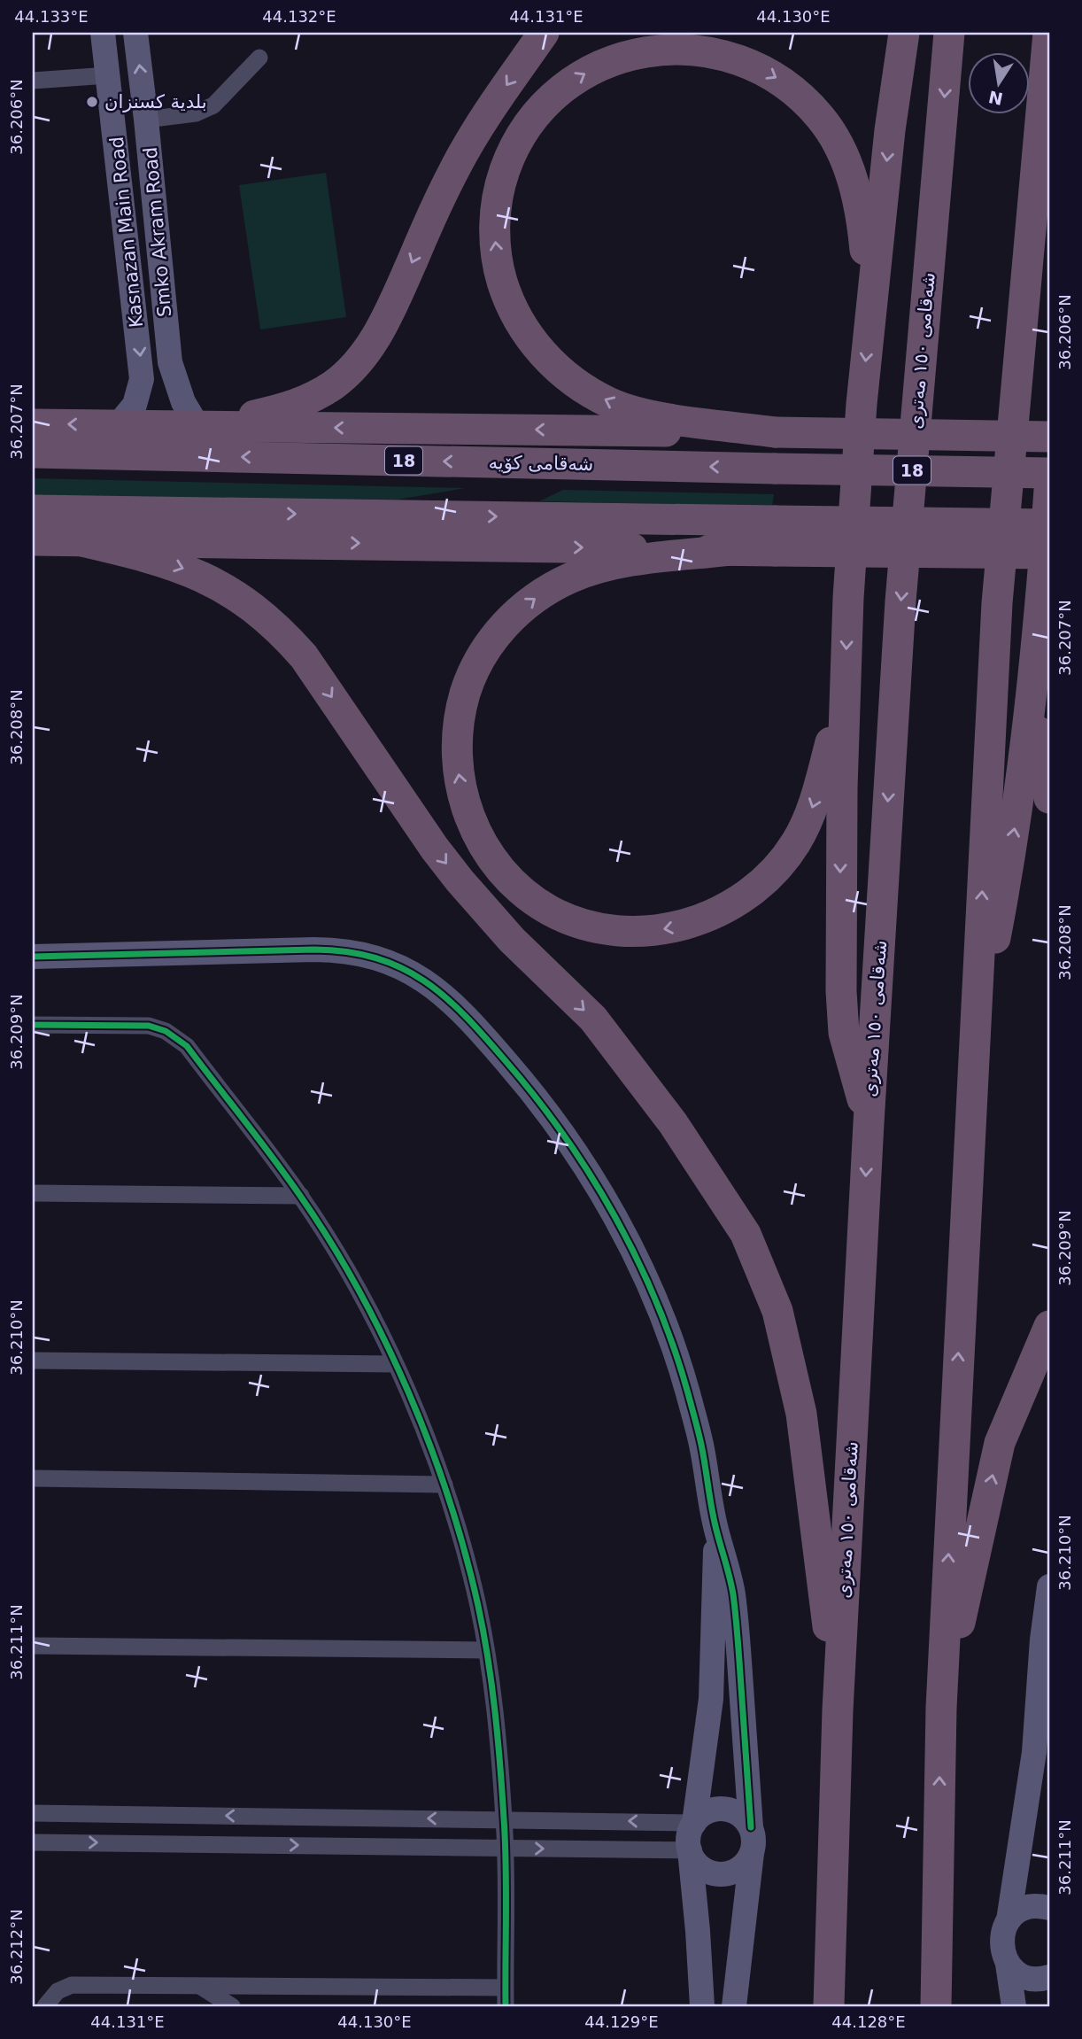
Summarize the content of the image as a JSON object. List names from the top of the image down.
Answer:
{
  "streets": {
    "highway": ["شەقامی ١٥٠ مەتری", "18", "شەقامی کۆیە"],
    "street": ["Kasnazan Main Road", "Smko Akram Road"]
  },
  "one_way": ["Kasnazan Main Road"],
  "places": ["بلدية كسنزان"],
  "north": "bottom",
  "coordinates": [
    "44.133°E",
    "44.132°E",
    "44.131°E",
    "44.130°E",
    "36.206°N",
    "36.207°N",
    "36.208°N",
    "36.209°N",
    "36.210°N",
    "36.211°N",
    "36.212°N",
    "44.129°E",
    "44.128°E"
  ]
}
